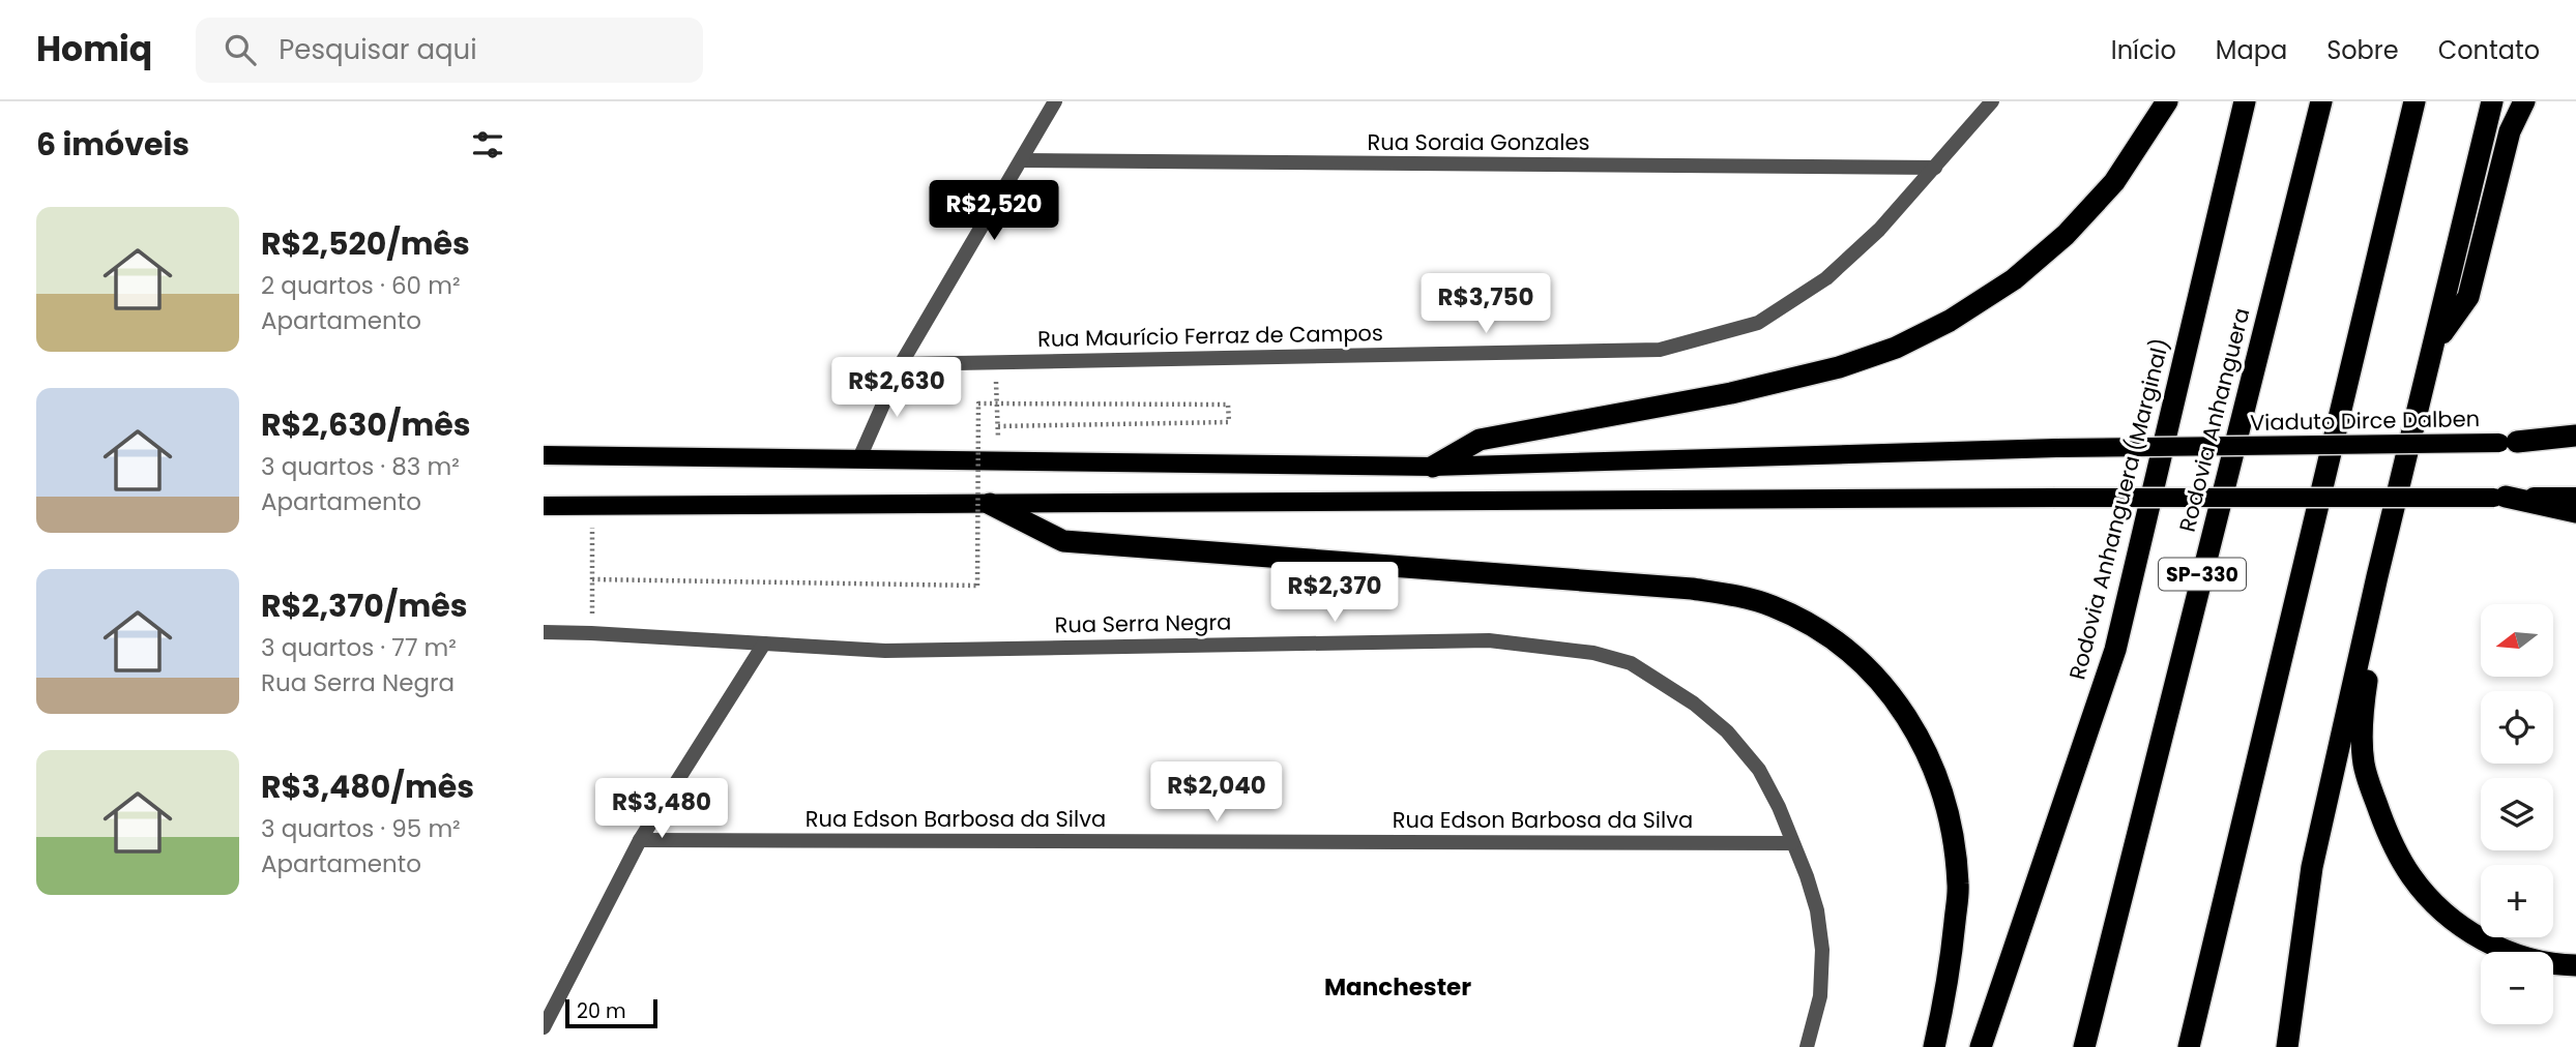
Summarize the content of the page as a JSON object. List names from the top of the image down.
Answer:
{
  "streets": {
    "highway": ["Rodovia Anhanguera", "Rodovia Anhanguera (Marginal)", "SP-330"],
    "main road": ["Viaduto Dirce Dalben"],
    "street": [
      "Rua Soraia Gonzales",
      "Rua Maurício Ferraz de Campos",
      "Rua Serra Negra",
      "Rua Edson Barbosa da Silva"
    ]
  },
  "crossings": [
    ["Rua Soraia Gonzales", "Rua Maurício Ferraz de Campos"],
    ["Rua Serra Negra", "Rua Edson Barbosa da Silva"]
  ],
  "districts": ["Manchester"],
  "scale_bar": "20 m",
  "north": "left",
  "page": {
    "header": "Homiq",
    "search": "Pesquisar aqui",
    "nav": [
      "Início",
      "Mapa",
      "Sobre",
      "Contato"
    ],
    "heading": "6 imóveis",
    "price": [
      "R$2,520",
      "R$3,750",
      "R$2,630",
      "R$2,370",
      "R$2,040",
      "R$3,480"
    ],
    "list": [
      {
        "name": "R$2,520/mês",
        "note": "2 quartos · 60 m² · Apartamento"
      },
      {
        "name": "R$2,630/mês",
        "note": "3 quartos · 83 m² · Apartamento"
      },
      {
        "name": "R$2,370/mês",
        "note": "3 quartos · 77 m² · Rua Serra Negra"
      },
      {
        "name": "R$3,480/mês",
        "note": "3 quartos · 95 m² · Apartamento"
      }
    ],
    "map_buttons": ["+", "−"],
    "scale": "20 m"
  }
}
